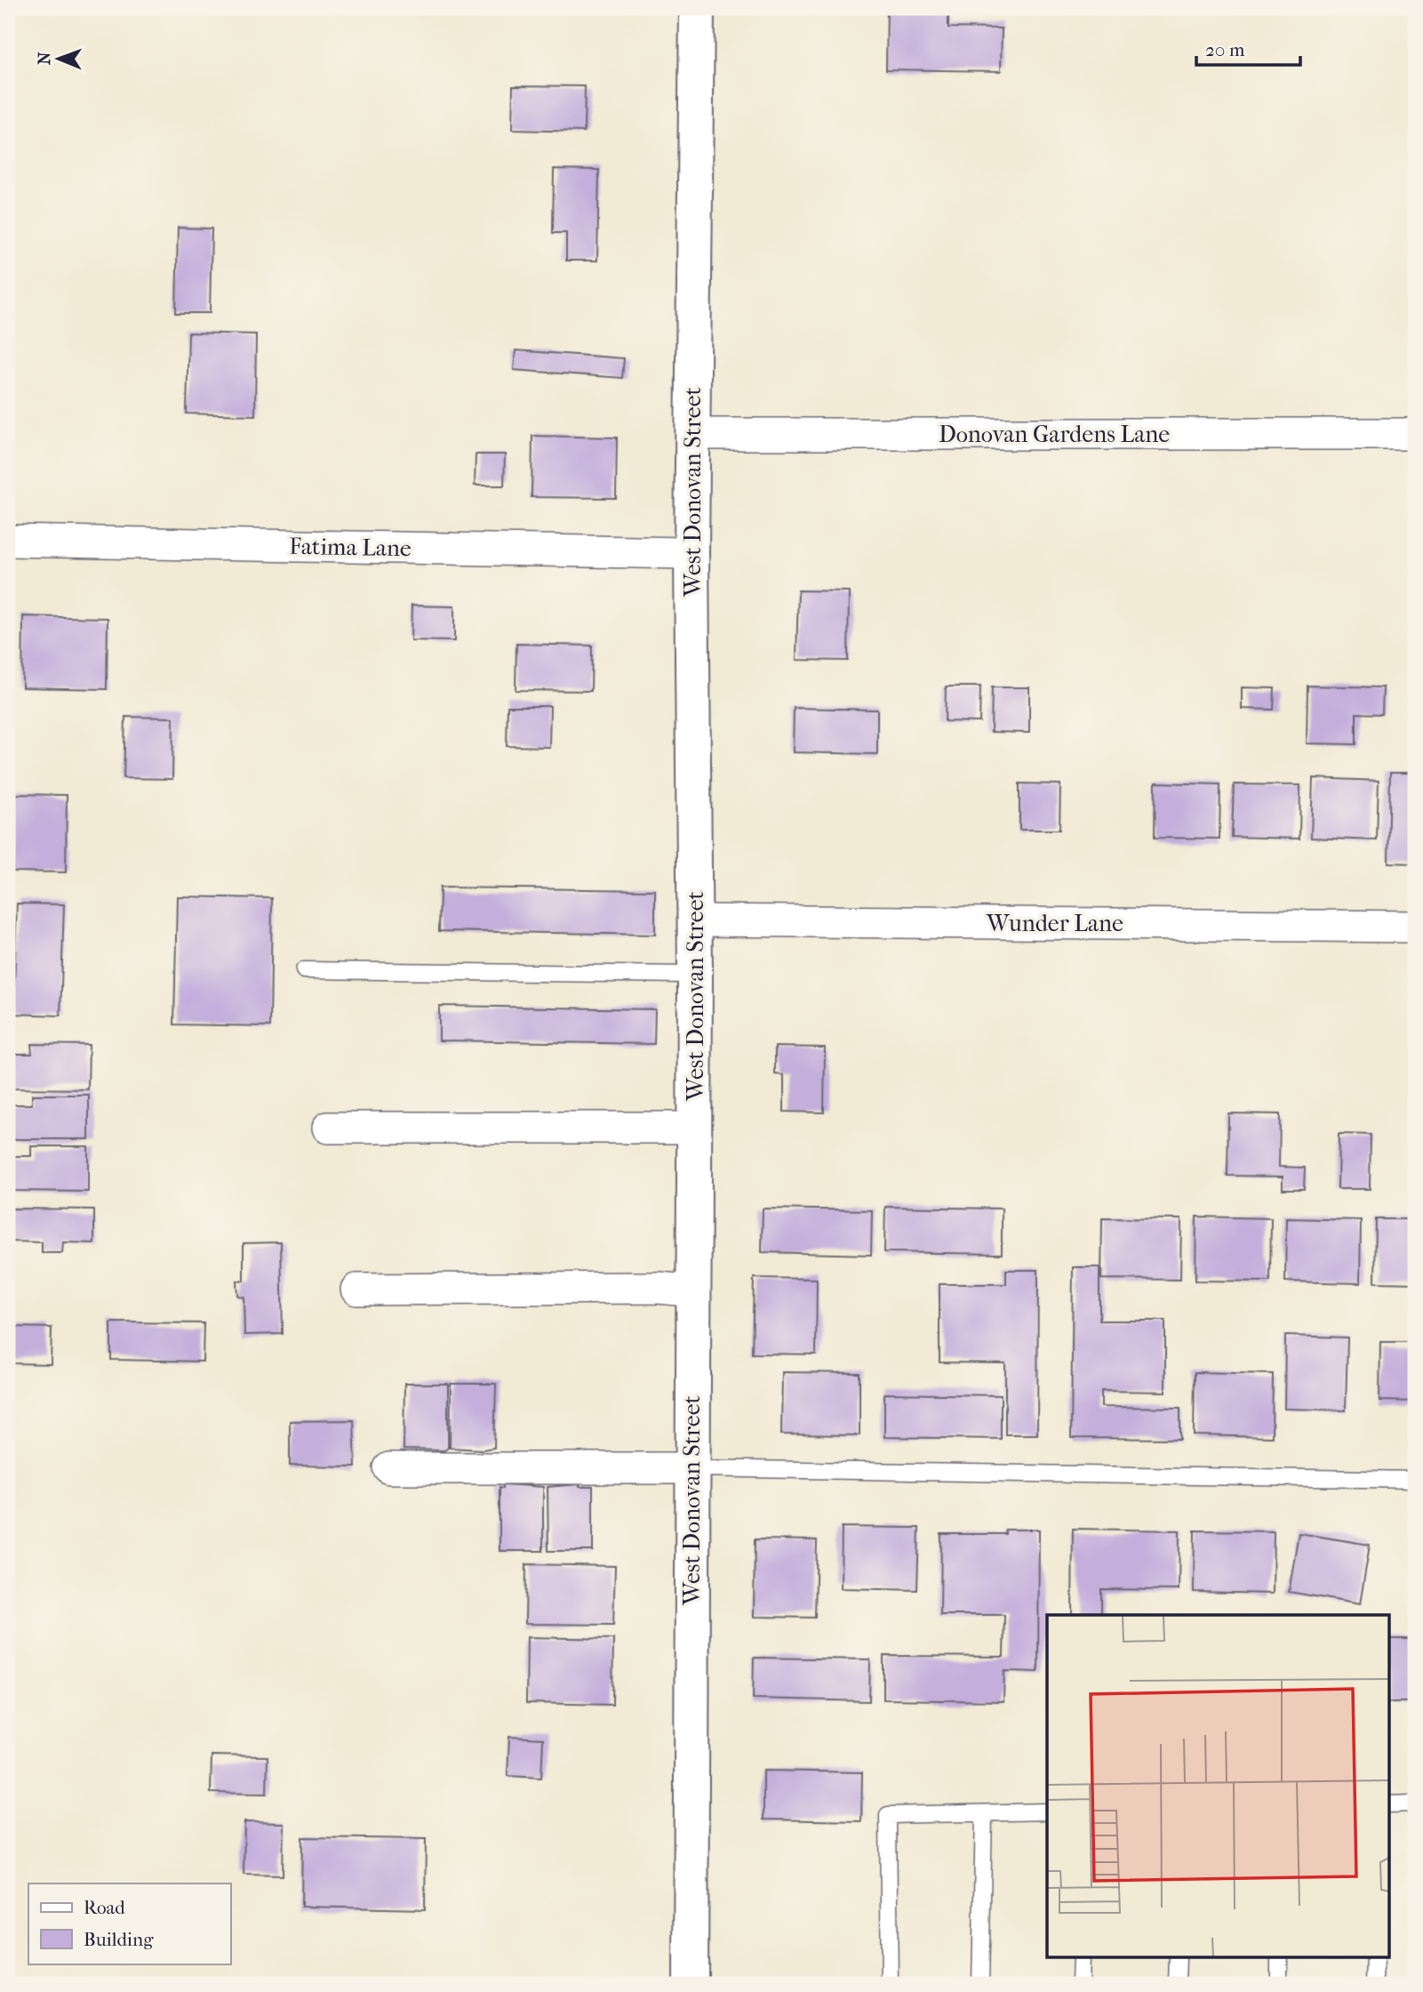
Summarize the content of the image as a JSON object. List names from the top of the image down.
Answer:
{
  "streets": {
    "street": [
      "Donovan Gardens Lane",
      "West Donovan Street",
      "Fatima Lane",
      "Wunder Lane"
    ]
  },
  "crossings": [
    ["Donovan Gardens Lane", "West Donovan Street"],
    ["West Donovan Street", "Fatima Lane"],
    ["West Donovan Street", "Wunder Lane"]
  ],
  "legend": ["Road", "Building"],
  "scale_bar": "20 m",
  "north": "left"
}
